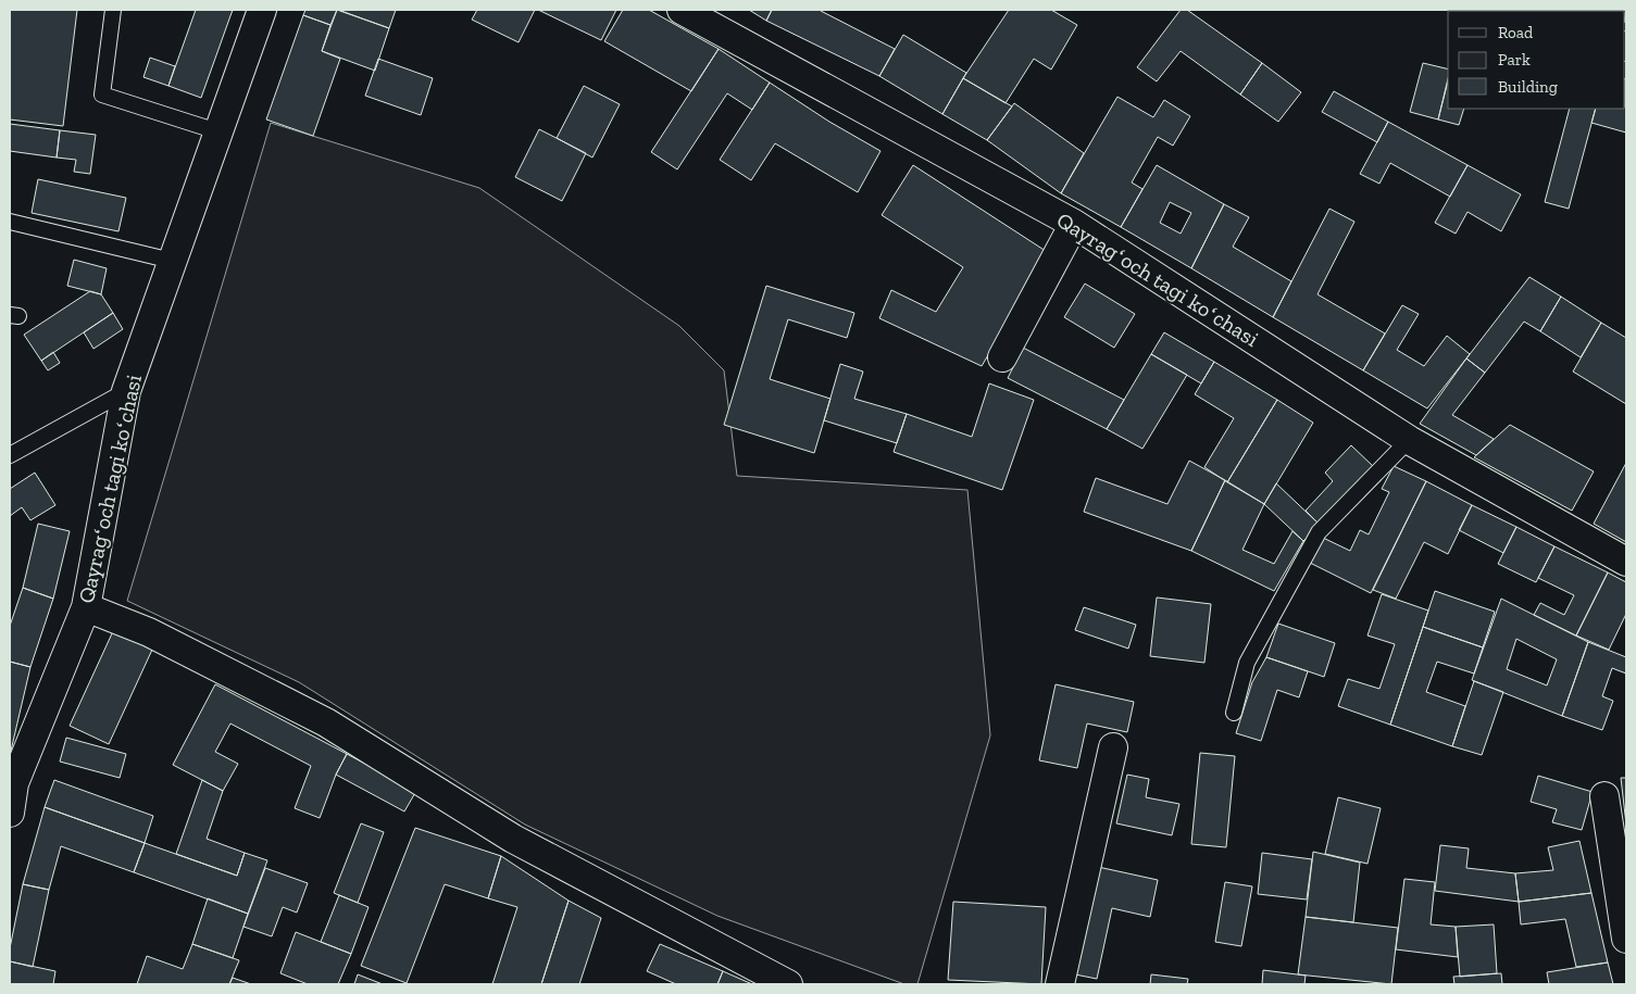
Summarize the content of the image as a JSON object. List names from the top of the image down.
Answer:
{
  "streets": {
    "street": ["Qayragʻoch tagi koʻchasi"]
  },
  "legend": ["Road", "Park", "Building"]
}
